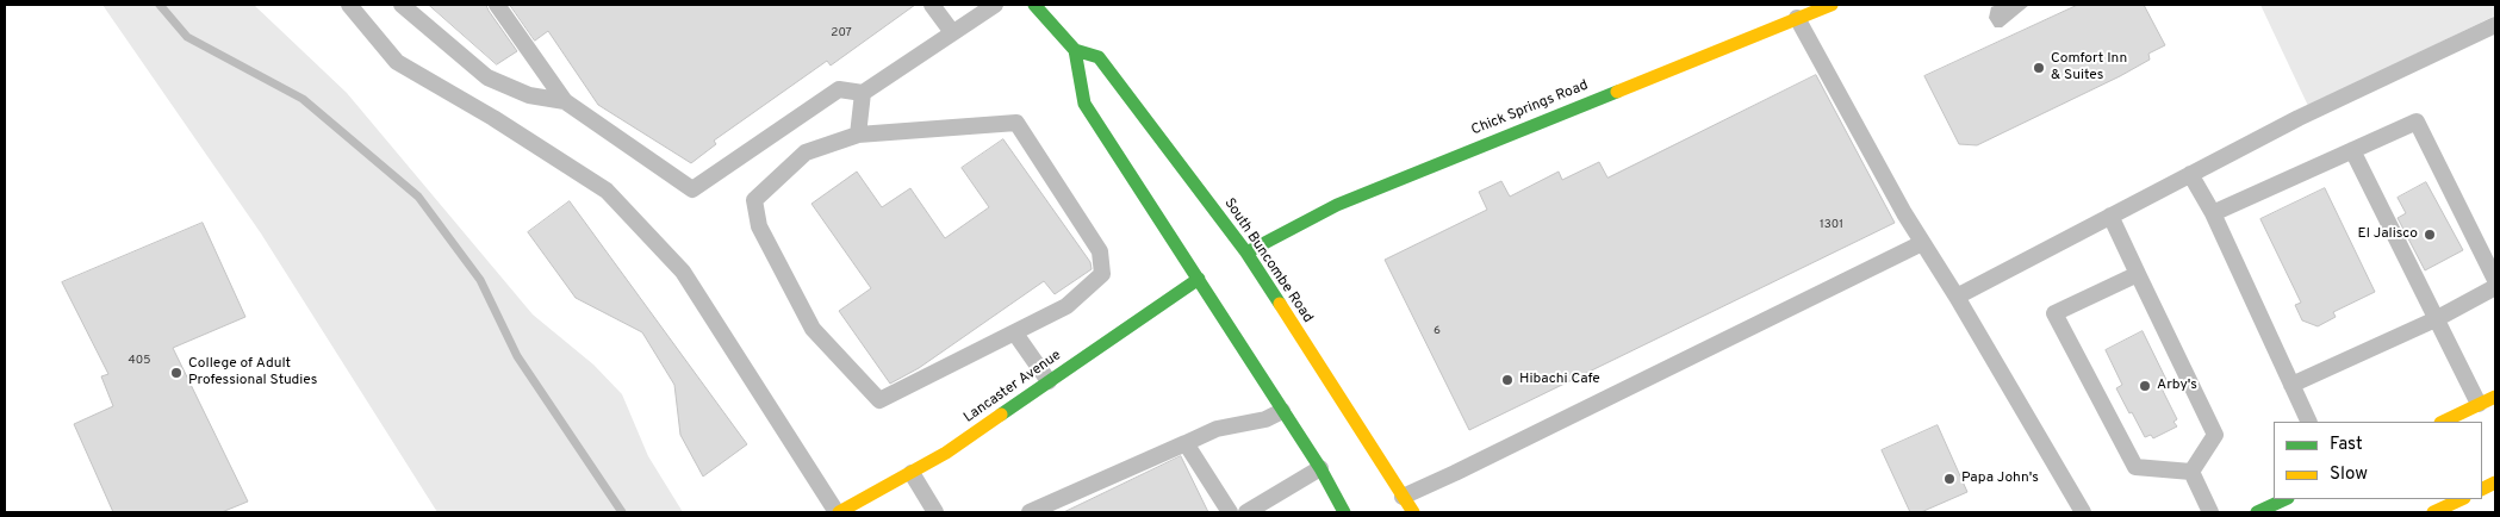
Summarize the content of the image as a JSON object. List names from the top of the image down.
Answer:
{
  "streets": {
    "main road": ["Chick Springs Road", "South Buncombe Road", "Lancaster Avenue"]
  },
  "crossings": [
    ["Chick Springs Road", "South Buncombe Road"]
  ],
  "places": [
    "Comfort Inn & Suites",
    "El Jalisco",
    "College of Adult Professional Studies",
    "Hibachi Cafe",
    "Arby's",
    "Papa John's"
  ],
  "house_numbers": [
    "207",
    "1301",
    "6",
    "405"
  ],
  "legend": ["Fast", "Slow"]
}
